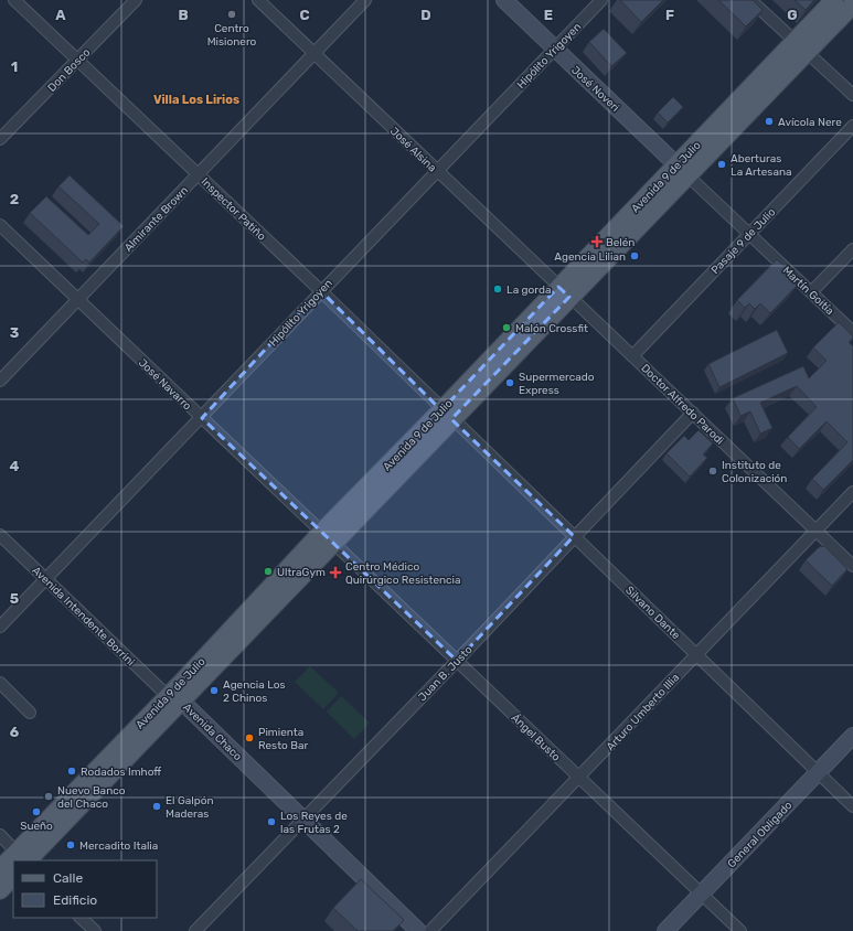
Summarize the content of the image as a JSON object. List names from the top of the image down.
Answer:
{
  "streets": {
    "main road": ["Avenida 9 de Julio"],
    "street": [
      "Hipólito Yrigoyen",
      "Don Bosco",
      "José Noveri",
      "José Alsina",
      "Inspector Patiño",
      "Almirante Brown",
      "Pasaje 9 de Julio",
      "Martín Goitía",
      "José Navarro",
      "Doctor Alfredo Parodi",
      "Silvano Dante",
      "Avenida Intendente Borrini",
      "Juan B. Justo",
      "Arturo Umberto Illia",
      "Avenida Chaco",
      "Ángel Busto",
      "General Obligado"
    ]
  },
  "crossings": [
    ["Hipólito Yrigoyen", "José Noveri"],
    ["Hipólito Yrigoyen", "José Alsina"],
    ["Hipólito Yrigoyen", "Inspector Patiño"],
    ["Hipólito Yrigoyen", "José Navarro"],
    ["Hipólito Yrigoyen", "Avenida Intendente Borrini"],
    ["Don Bosco", "Inspector Patiño"],
    ["José Noveri", "Avenida 9 de Julio"],
    ["José Noveri", "Martín Goitía"],
    ["José Alsina", "Avenida 9 de Julio"],
    ["José Alsina", "Almirante Brown"],
    ["José Alsina", "Doctor Alfredo Parodi"],
    ["Avenida 9 de Julio", "Inspector Patiño"],
    ["Avenida 9 de Julio", "Martín Goitía"],
    ["Avenida 9 de Julio", "José Navarro"],
    ["Avenida 9 de Julio", "Doctor Alfredo Parodi"],
    ["Avenida 9 de Julio", "Silvano Dante"],
    ["Avenida 9 de Julio", "Avenida Intendente Borrini"],
    ["Avenida 9 de Julio", "Avenida Chaco"],
    ["Avenida 9 de Julio", "Ángel Busto"],
    ["Inspector Patiño", "Almirante Brown"],
    ["Inspector Patiño", "Silvano Dante"],
    ["Almirante Brown", "José Navarro"],
    ["Pasaje 9 de Julio", "Martín Goitía"],
    ["Pasaje 9 de Julio", "Doctor Alfredo Parodi"],
    ["José Navarro", "Ángel Busto"],
    ["Doctor Alfredo Parodi", "Juan B. Justo"],
    ["Doctor Alfredo Parodi", "Arturo Umberto Illia"],
    ["Silvano Dante", "Juan B. Justo"],
    ["Silvano Dante", "Arturo Umberto Illia"],
    ["Silvano Dante", "General Obligado"],
    ["Avenida Intendente Borrini", "Avenida Chaco"],
    ["Juan B. Justo", "Avenida Chaco"],
    ["Juan B. Justo", "Ángel Busto"],
    ["Arturo Umberto Illia", "Ángel Busto"],
    ["Ángel Busto", "General Obligado"]
  ],
  "districts": ["Villa Los Lirios"],
  "places": {
    "other": [
      "Centro Misionero",
      "Avícola Nere",
      "Aberturas La Artesana",
      "Agencia Lilian",
      "La gorda",
      "Malón Crossfit",
      "Supermercado Express",
      "Instituto de Colonización",
      "UltraGym",
      "Agencia Los 2 Chinos",
      "Pimienta Resto Bar",
      "Rodados Imhoff",
      "Nuevo Banco del Chaco",
      "El Galpón Maderas",
      "Sueño",
      "Los Reyes de las Frutas 2",
      "Mercadito Italia"
    ],
    "health": ["Belén", "Centro Médico Quirúrgico Resistencia"]
  },
  "legend": ["Calle", "Edificio"],
  "grid": {
    "columns": [
      "A",
      "B",
      "C",
      "D",
      "E",
      "F",
      "G"
    ],
    "rows": [
      "1",
      "2",
      "3",
      "4",
      "5",
      "6"
    ]
  }
}
